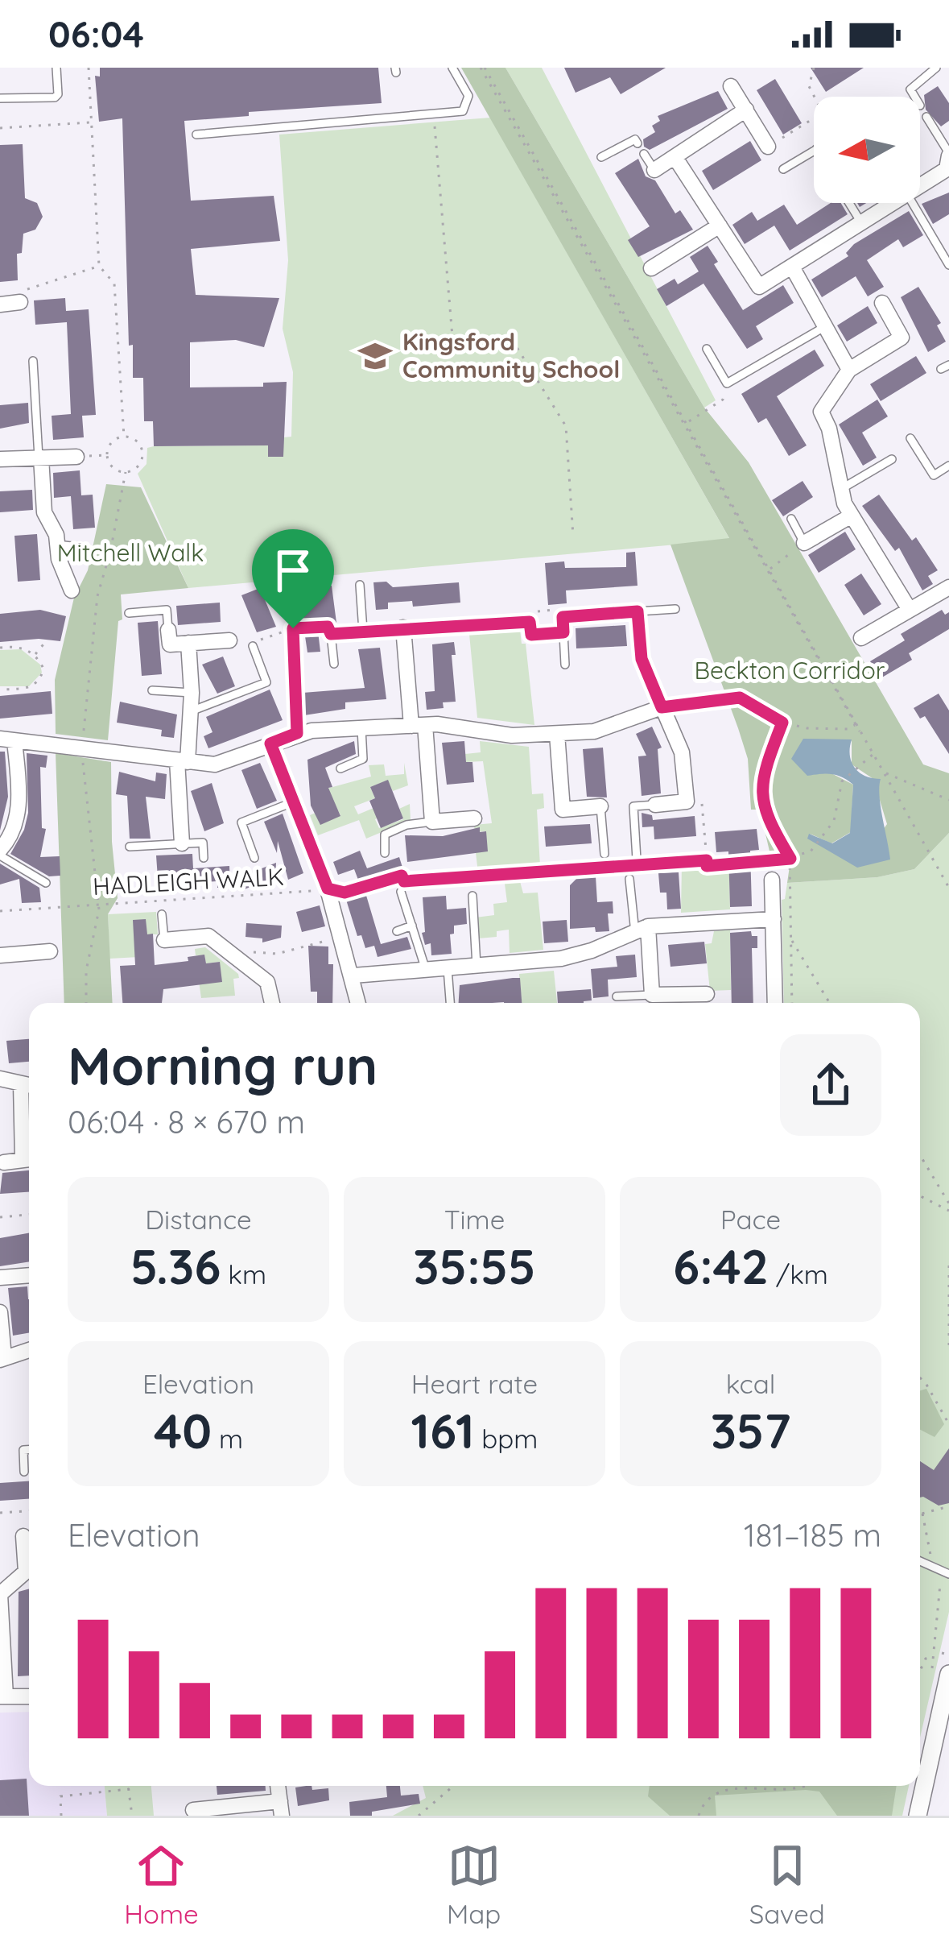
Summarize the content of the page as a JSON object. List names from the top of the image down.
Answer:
{
  "streets": {
    "path": ["HADLEIGH WALK"]
  },
  "parks": ["Mitchell Walk", "Beckton Corridor"],
  "places": {
    "school or university": ["Kingsford Community School"]
  },
  "north": "left",
  "page": {
    "status": "06:04",
    "heading": ["Morning run", "06:04 · 8 × 670 m"],
    "stats": [
      ["Distance", "5.36 km"],
      ["Time", "35:55"],
      ["Pace", "6:42 /km"],
      ["Elevation", "40 m"],
      ["Heart rate", "161 bpm"],
      ["kcal", "357"]
    ],
    "chart": ["Elevation", "181–185 m"],
    "tabs": ["Home", "Map", "Saved"]
  }
}
